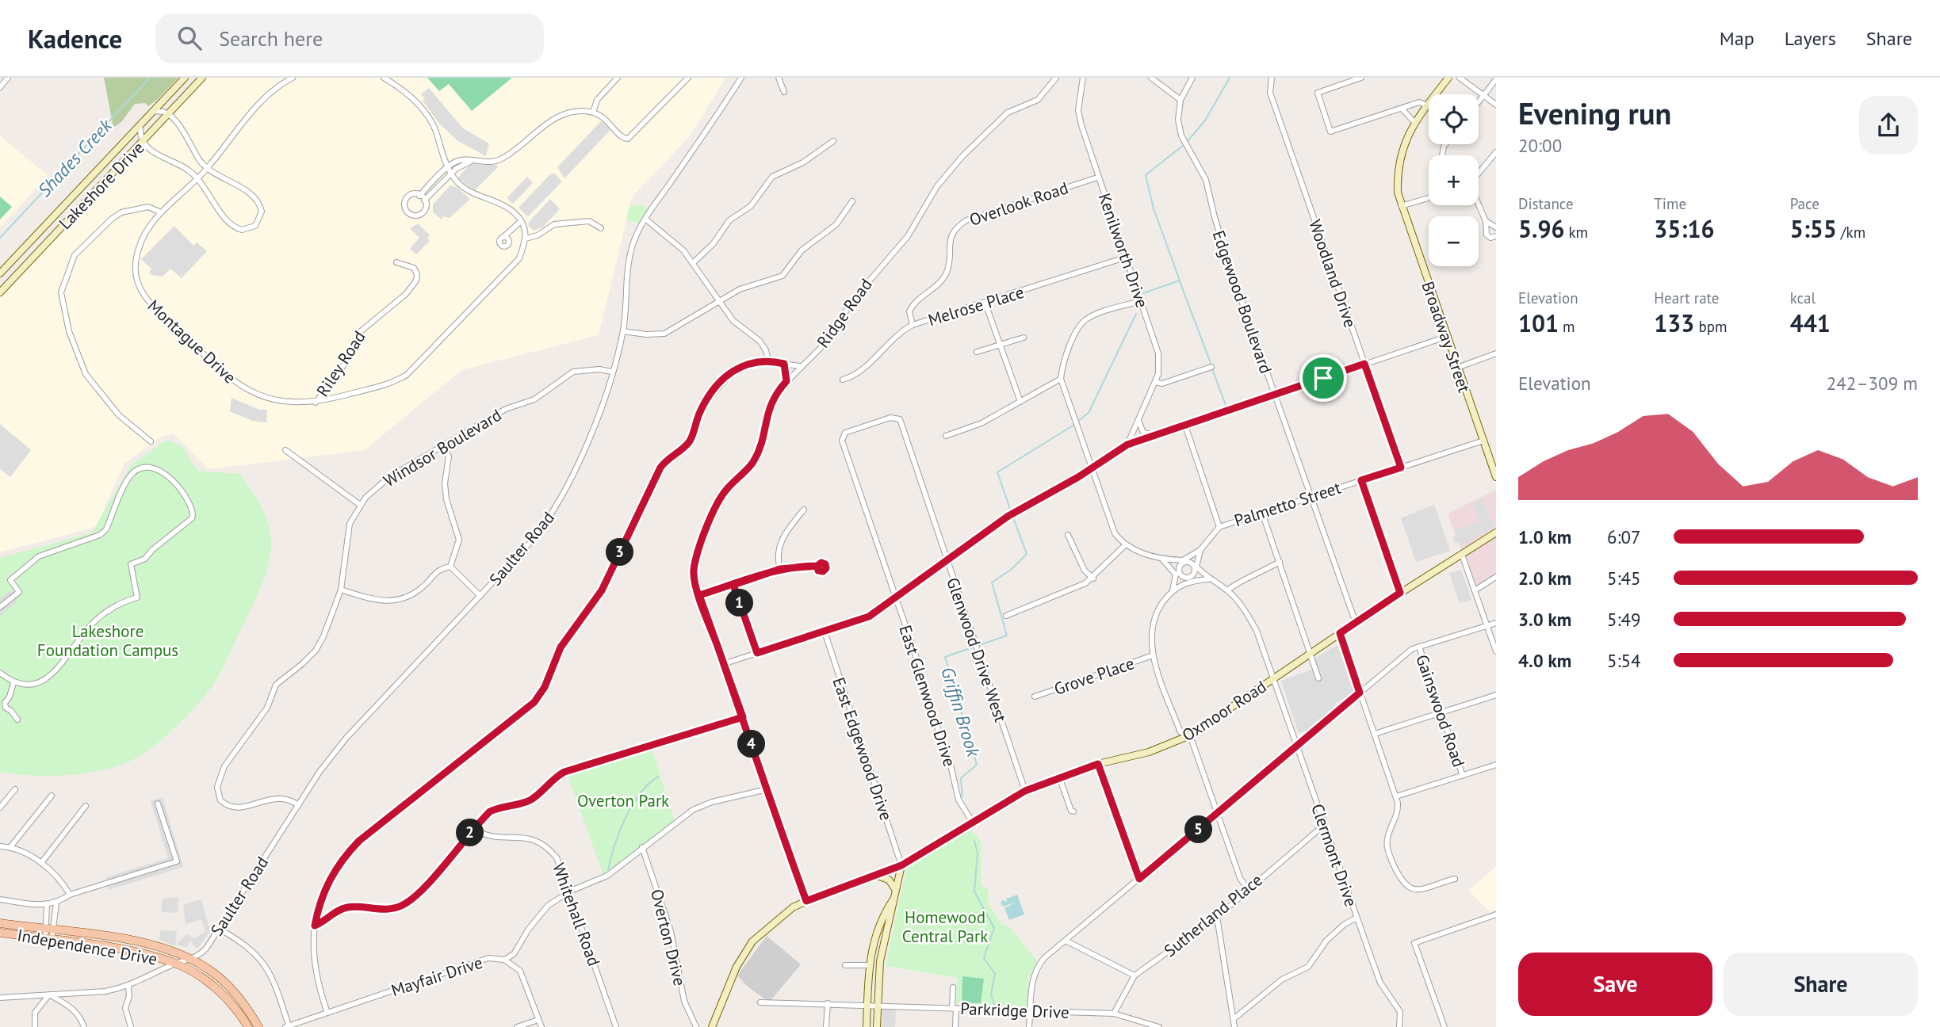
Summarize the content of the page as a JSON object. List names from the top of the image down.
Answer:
{
  "streets": {
    "main road": [
      "Lakeshore Drive",
      "Broadway Street",
      "Oxmoor Road",
      "Independence Drive"
    ],
    "street": [
      "Overlook Road",
      "Kenilworth Drive",
      "Woodland Drive",
      "Edgewood Boulevard",
      "Melrose Place",
      "Ridge Road",
      "Montague Drive",
      "Riley Road",
      "Windsor Boulevard",
      "Palmetto Street",
      "Saulter Road",
      "Glenwood Drive West",
      "Grove Place",
      "East Glenwood Drive",
      "Gainswood Road",
      "East Edgewood Drive",
      "Clermont Drive",
      "Whitehall Road",
      "Sutherland Place",
      "Overton Drive",
      "Mayfair Drive",
      "Parkridge Drive"
    ]
  },
  "crossings": [
    ["Overlook Road", "Kenilworth Drive"],
    ["Overlook Road", "Melrose Place"],
    ["Kenilworth Drive", "Melrose Place"],
    ["Kenilworth Drive", "Palmetto Street"],
    ["Woodland Drive", "Palmetto Street"],
    ["Edgewood Boulevard", "Palmetto Street"],
    ["Edgewood Boulevard", "Oxmoor Road"],
    ["Ridge Road", "Oxmoor Road"],
    ["Ridge Road", "Mayfair Drive"],
    ["Broadway Street", "Palmetto Street"],
    ["Montague Drive", "Riley Road"],
    ["Windsor Boulevard", "Saulter Road"],
    ["Saulter Road", "Independence Drive"],
    ["Glenwood Drive West", "East Glenwood Drive"],
    ["Glenwood Drive West", "Oxmoor Road"],
    ["Grove Place", "Oxmoor Road"],
    ["Grove Place", "Clermont Drive"],
    ["East Glenwood Drive", "Oxmoor Road"],
    ["Oxmoor Road", "East Edgewood Drive"],
    ["Oxmoor Road", "Clermont Drive"],
    ["Clermont Drive", "Sutherland Place"],
    ["Whitehall Road", "Mayfair Drive"],
    ["Sutherland Place", "Parkridge Drive"],
    ["Overton Drive", "Mayfair Drive"]
  ],
  "water": ["Shades Creek", "Griffin Brook"],
  "parks": ["Lakeshore Foundation Campus", "Overton Park", "Homewood Central Park"],
  "page": {
    "header": "Kadence",
    "search": "Search here",
    "nav": ["Map", "Layers", "Share"],
    "heading": ["Evening run", "20:00"],
    "map_buttons": ["+", "−"],
    "stats": [
      ["Distance", "5.96 km"],
      ["Time", "35:16"],
      ["Pace", "5:55 /km"],
      ["Elevation", "101 m"],
      ["Heart rate", "133 bpm"],
      ["kcal", "441"]
    ],
    "chart": ["Elevation", "242–309 m"],
    "list": [
      {
        "name": "1.0 km",
        "note": "6:07"
      },
      {
        "name": "2.0 km",
        "note": "5:45"
      },
      {
        "name": "3.0 km",
        "note": "5:49"
      },
      {
        "name": "4.0 km",
        "note": "5:54"
      }
    ],
    "pins": [
      "3",
      "1",
      "4",
      "5",
      "2"
    ],
    "buttons": ["Save", "Share"]
  }
}
